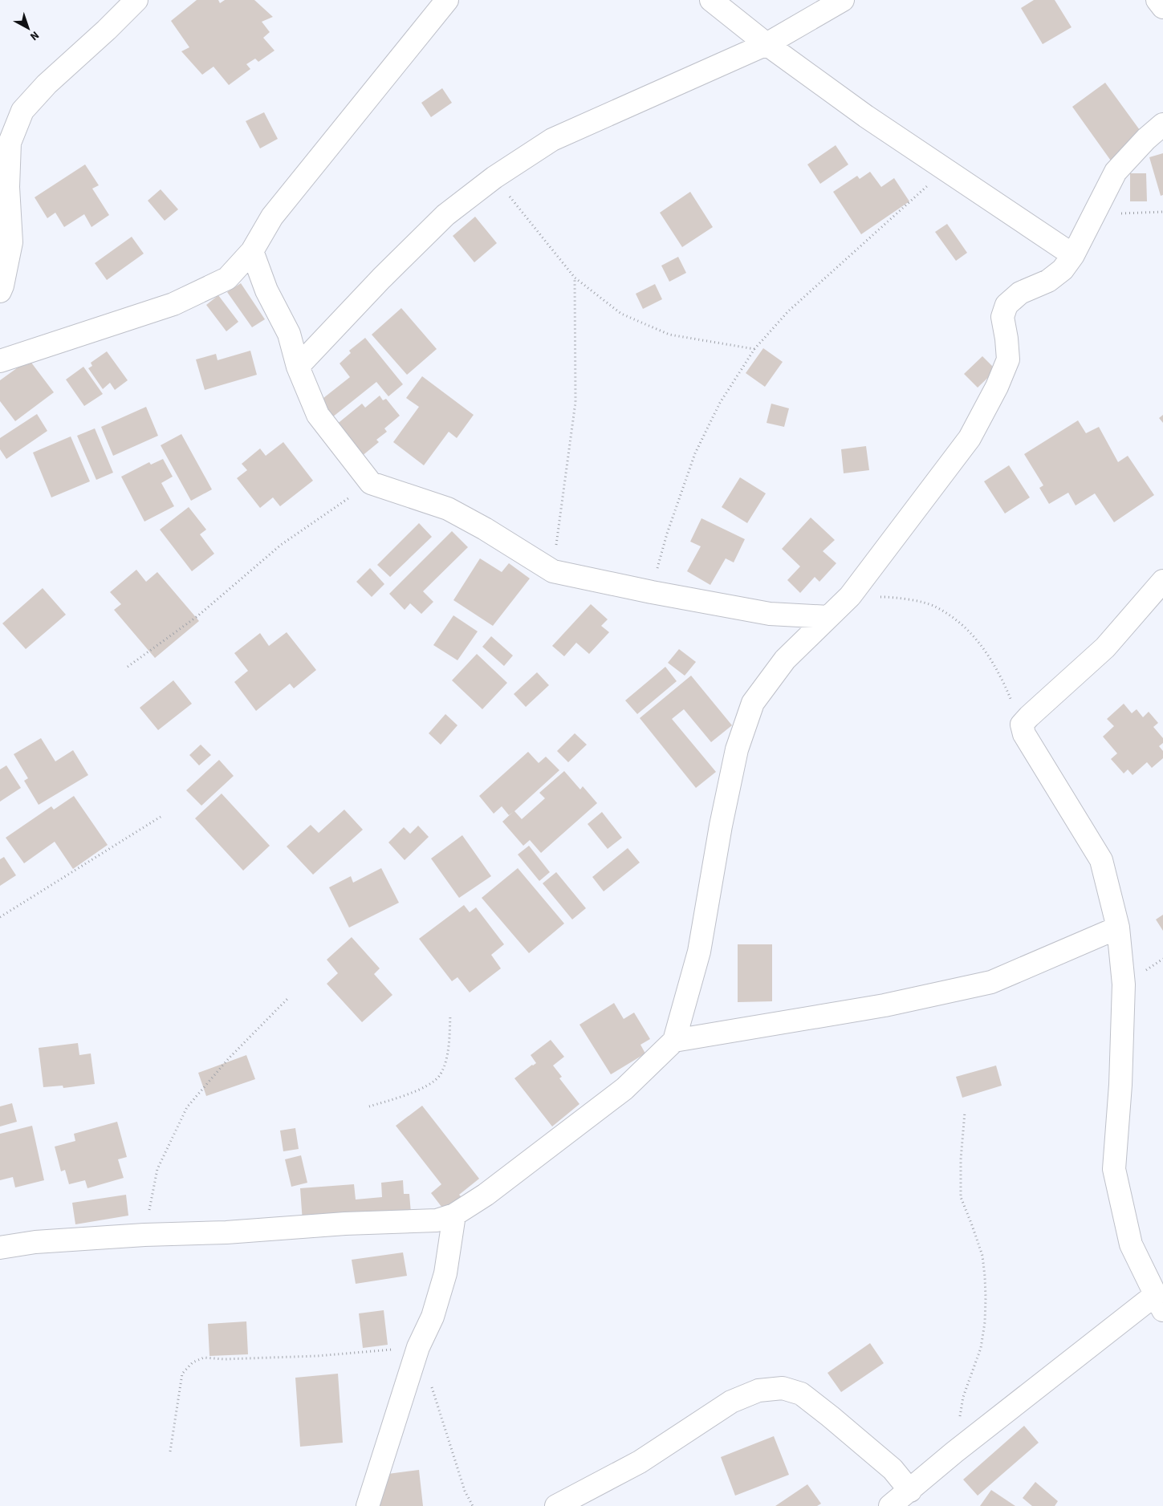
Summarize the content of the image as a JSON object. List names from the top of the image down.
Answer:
{
  "north": "bottom right"
}
